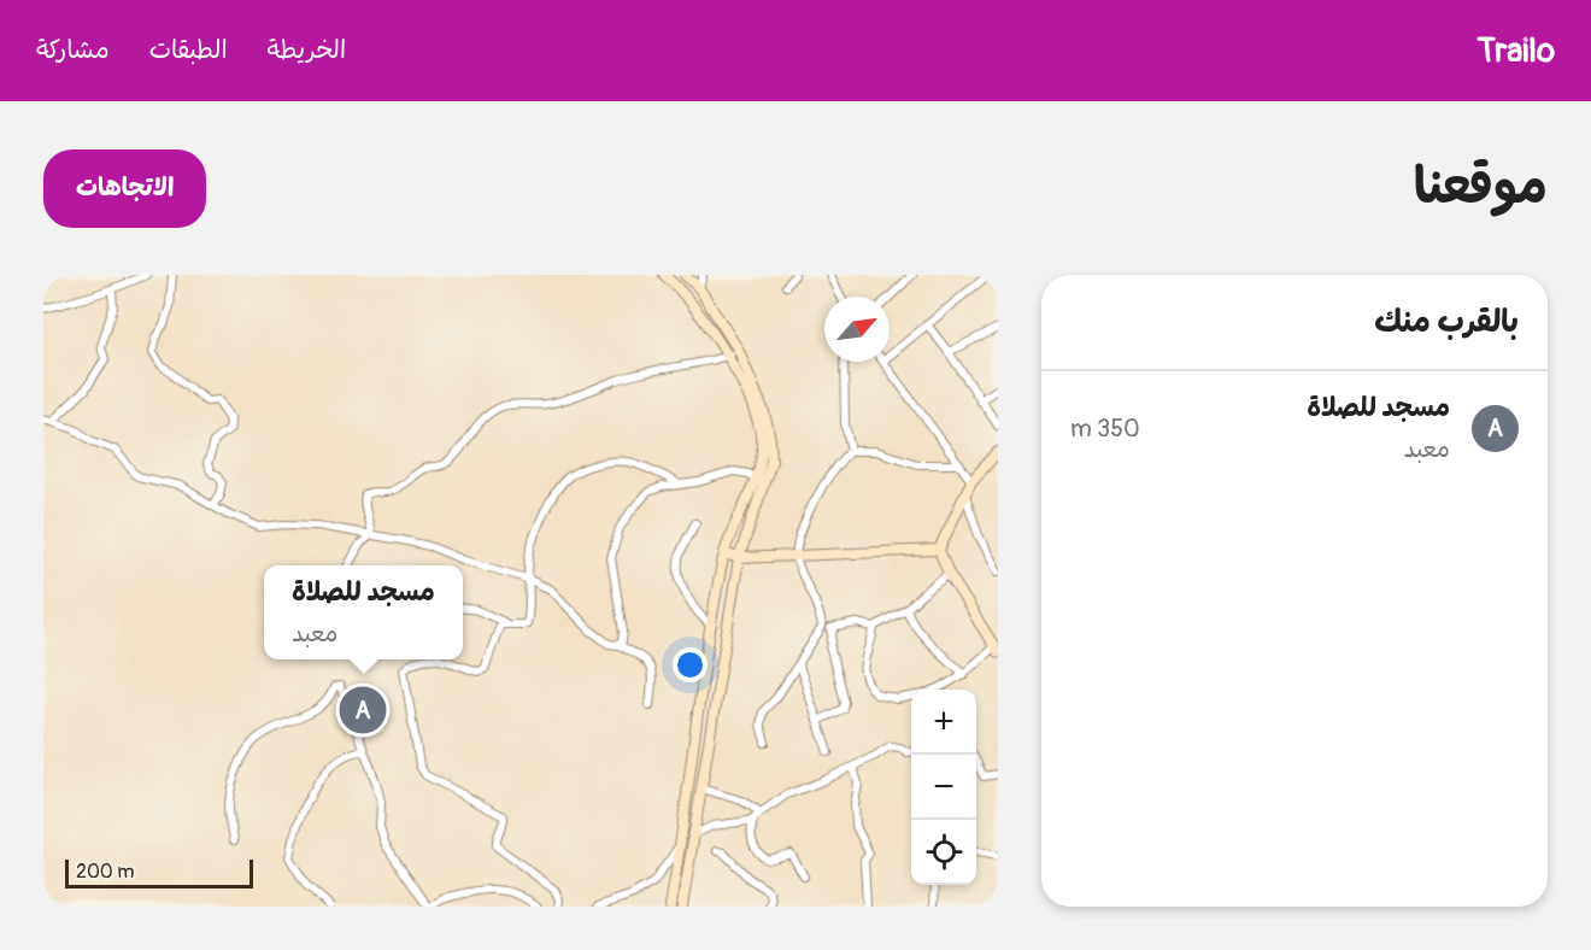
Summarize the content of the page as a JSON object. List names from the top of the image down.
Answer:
{
  "scale_bar": "200 m",
  "north": "top right",
  "page": {
    "header": "Trailo",
    "nav": ["الخريطة", "الطبقات", "مشاركة"],
    "title": "موقعنا",
    "buttons": "الاتجاهات",
    "heading": "بالقرب منك",
    "list": [
      {
        "mark": "A",
        "name": "مسجد للصلاة",
        "note": "معبد",
        "value": "350 m"
      }
    ],
    "popup": ["مسجد للصلاة", "معبد"],
    "pins": "A",
    "map_buttons": ["+", "−"],
    "scale": "200 m"
  }
}
